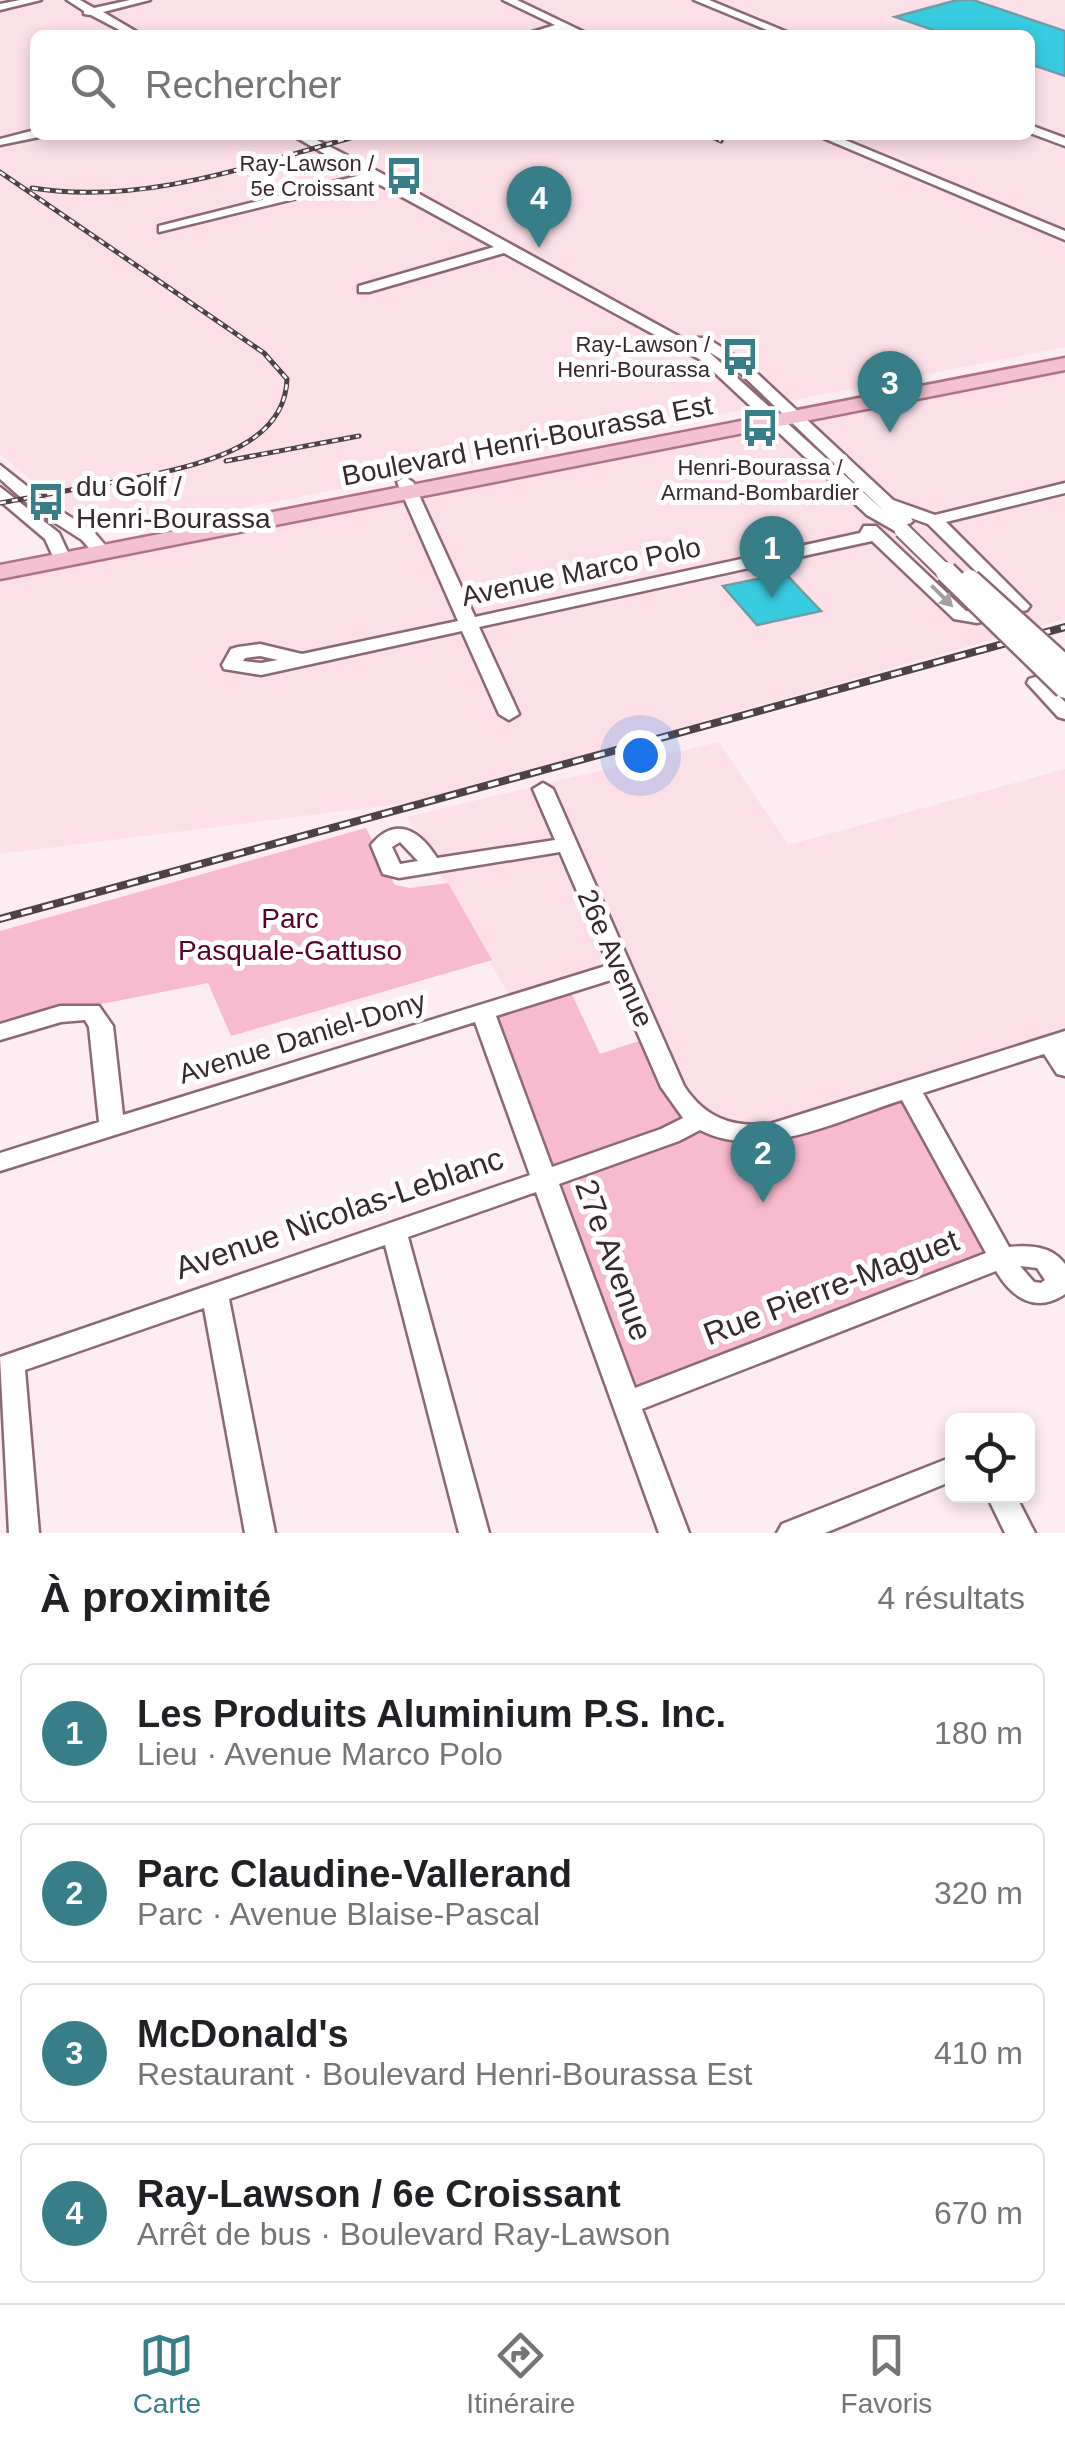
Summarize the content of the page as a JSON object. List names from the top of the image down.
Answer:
{
  "streets": {
    "main road": ["Boulevard Henri-Bourassa Est"],
    "street": [
      "Avenue Marco Polo",
      "26e Avenue",
      "Avenue Daniel-Dony",
      "Avenue Nicolas-Leblanc",
      "27e Avenue",
      "Rue Pierre-Maguet"
    ]
  },
  "crossings": [
    ["26e Avenue", "Avenue Daniel-Dony"],
    ["26e Avenue", "Avenue Nicolas-Leblanc"],
    ["Avenue Daniel-Dony", "27e Avenue"],
    ["Avenue Nicolas-Leblanc", "27e Avenue"],
    ["27e Avenue", "Rue Pierre-Maguet"]
  ],
  "parks": ["Parc Pasquale-Gattuso"],
  "places": {
    "bus stop": [
      "Ray-Lawson / 5e Croissant",
      "Ray-Lawson / Henri-Bourassa",
      "Henri-Bourassa / Armand-Bombardier",
      "du Golf / Henri-Bourassa"
    ]
  },
  "page": {
    "search": "Rechercher",
    "pins": [
      "4",
      "3",
      "1",
      "2"
    ],
    "heading": ["À proximité", "4 résultats"],
    "list": [
      {
        "mark": "1",
        "name": "Les Produits Aluminium P.S. Inc.",
        "note": "Lieu · Avenue Marco Polo",
        "value": "180 m"
      },
      {
        "mark": "2",
        "name": "Parc Claudine-Vallerand",
        "note": "Parc · Avenue Blaise-Pascal",
        "value": "320 m"
      },
      {
        "mark": "3",
        "name": "McDonald's",
        "note": "Restaurant · Boulevard Henri-Bourassa Est",
        "value": "410 m"
      },
      {
        "mark": "4",
        "name": "Ray-Lawson / 6e Croissant",
        "note": "Arrêt de bus · Boulevard Ray-Lawson",
        "value": "670 m"
      }
    ],
    "nav": ["Carte", "Itinéraire", "Favoris"]
  }
}
